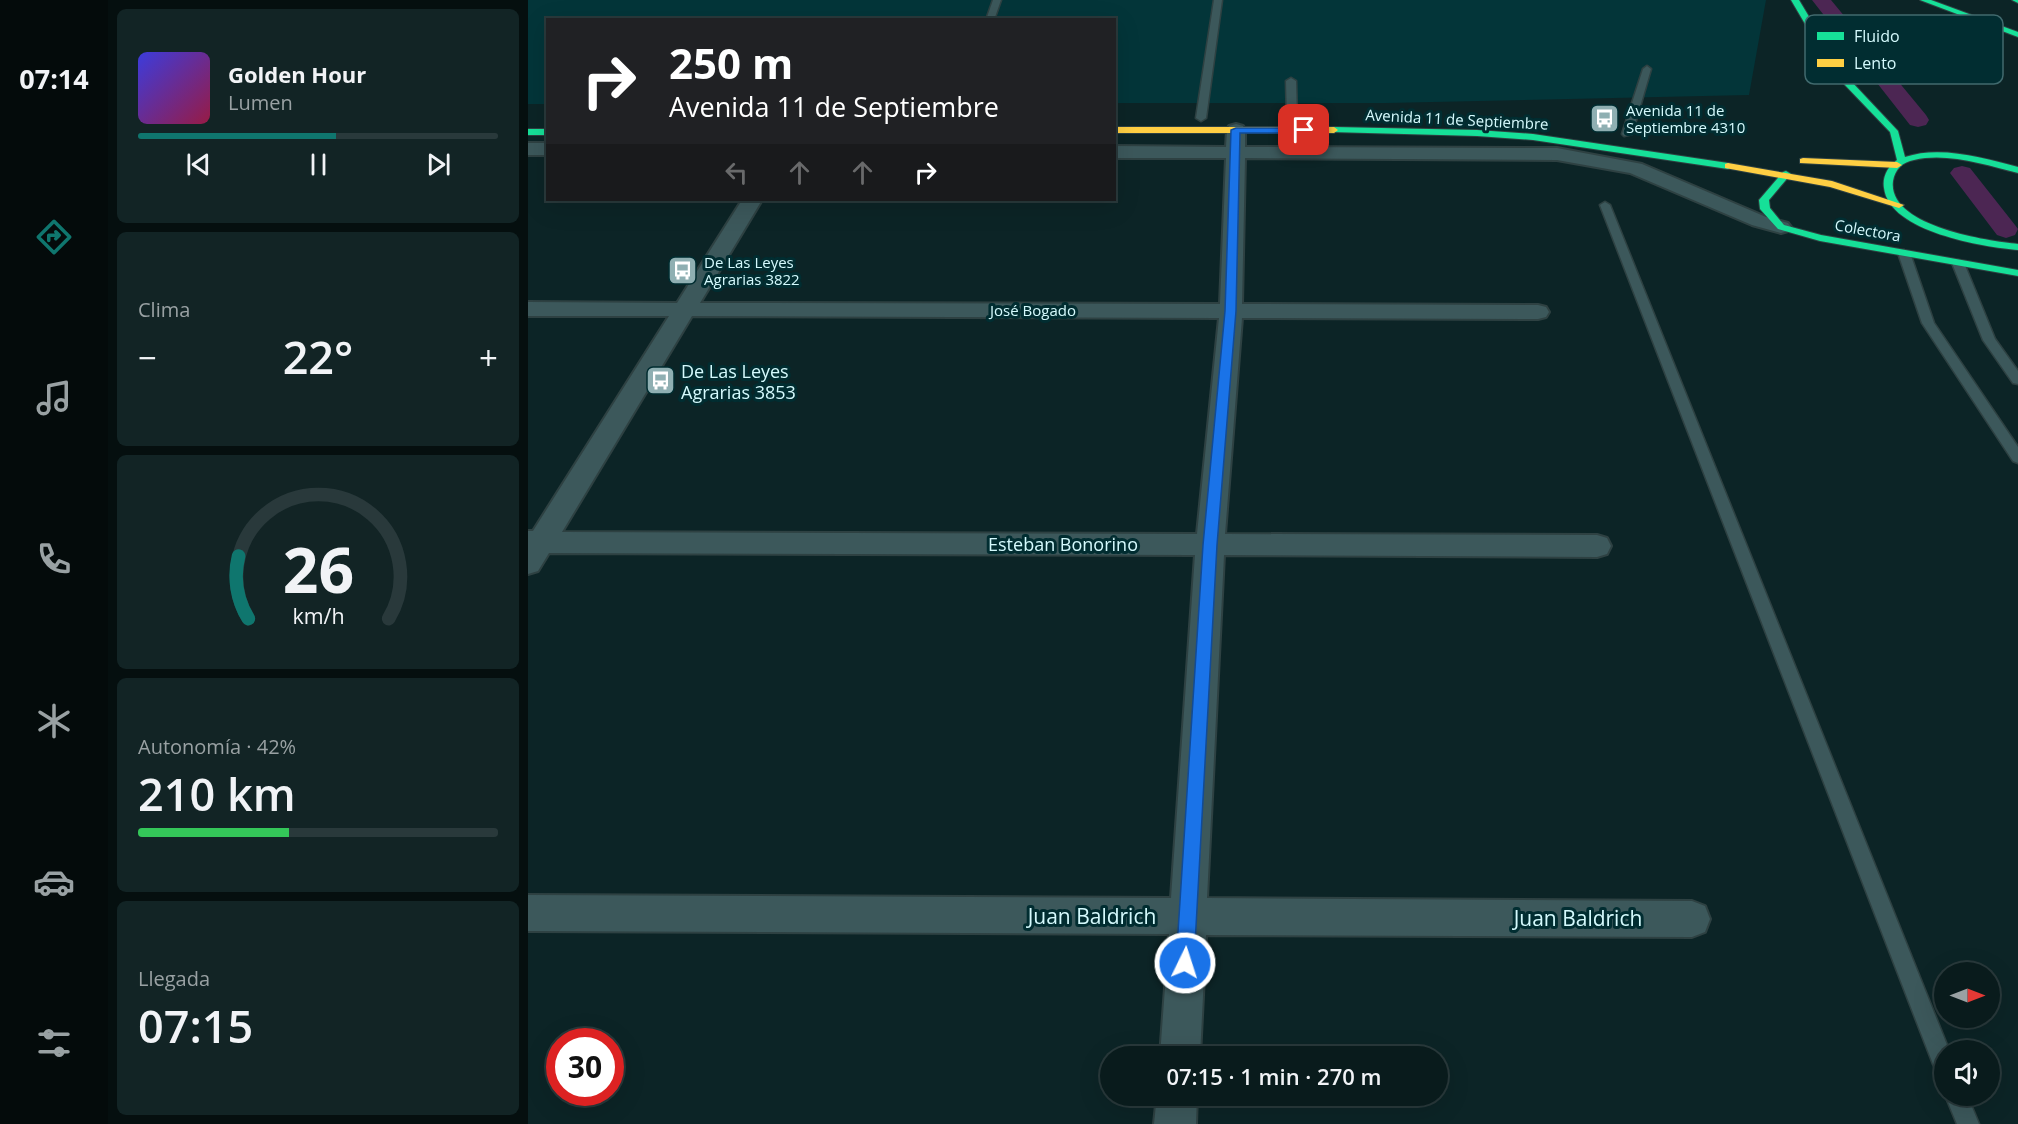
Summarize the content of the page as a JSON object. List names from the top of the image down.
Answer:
{
  "streets": {
    "main road": ["Avenida 11 de Septiembre", "Colectora"],
    "street": ["José Bogado", "Esteban Bonorino", "Juan Baldrich"]
  },
  "places": {
    "bus stop": ["Avenida 11 de Septiembre 4310", "De Las Leyes Agrarias 3822", "De Las Leyes Agrarias 3853"]
  },
  "legend": ["Fluido", "Lento"],
  "north": "right",
  "page": {
    "tabs": "07:14",
    "turn": ["250 m", "Avenida 11 de Septiembre"],
    "song": ["Golden Hour", "Lumen"],
    "tile": [
      "Clima",
      ["Autonomía · 42%", "210 km"],
      ["Llegada", "07:15"]
    ],
    "heat": ["−", "22°", "+"],
    "limit": "30",
    "trip": "07:15 · 1 min · 270 m",
    "gauge": ["26", "km/h"]
  }
}
